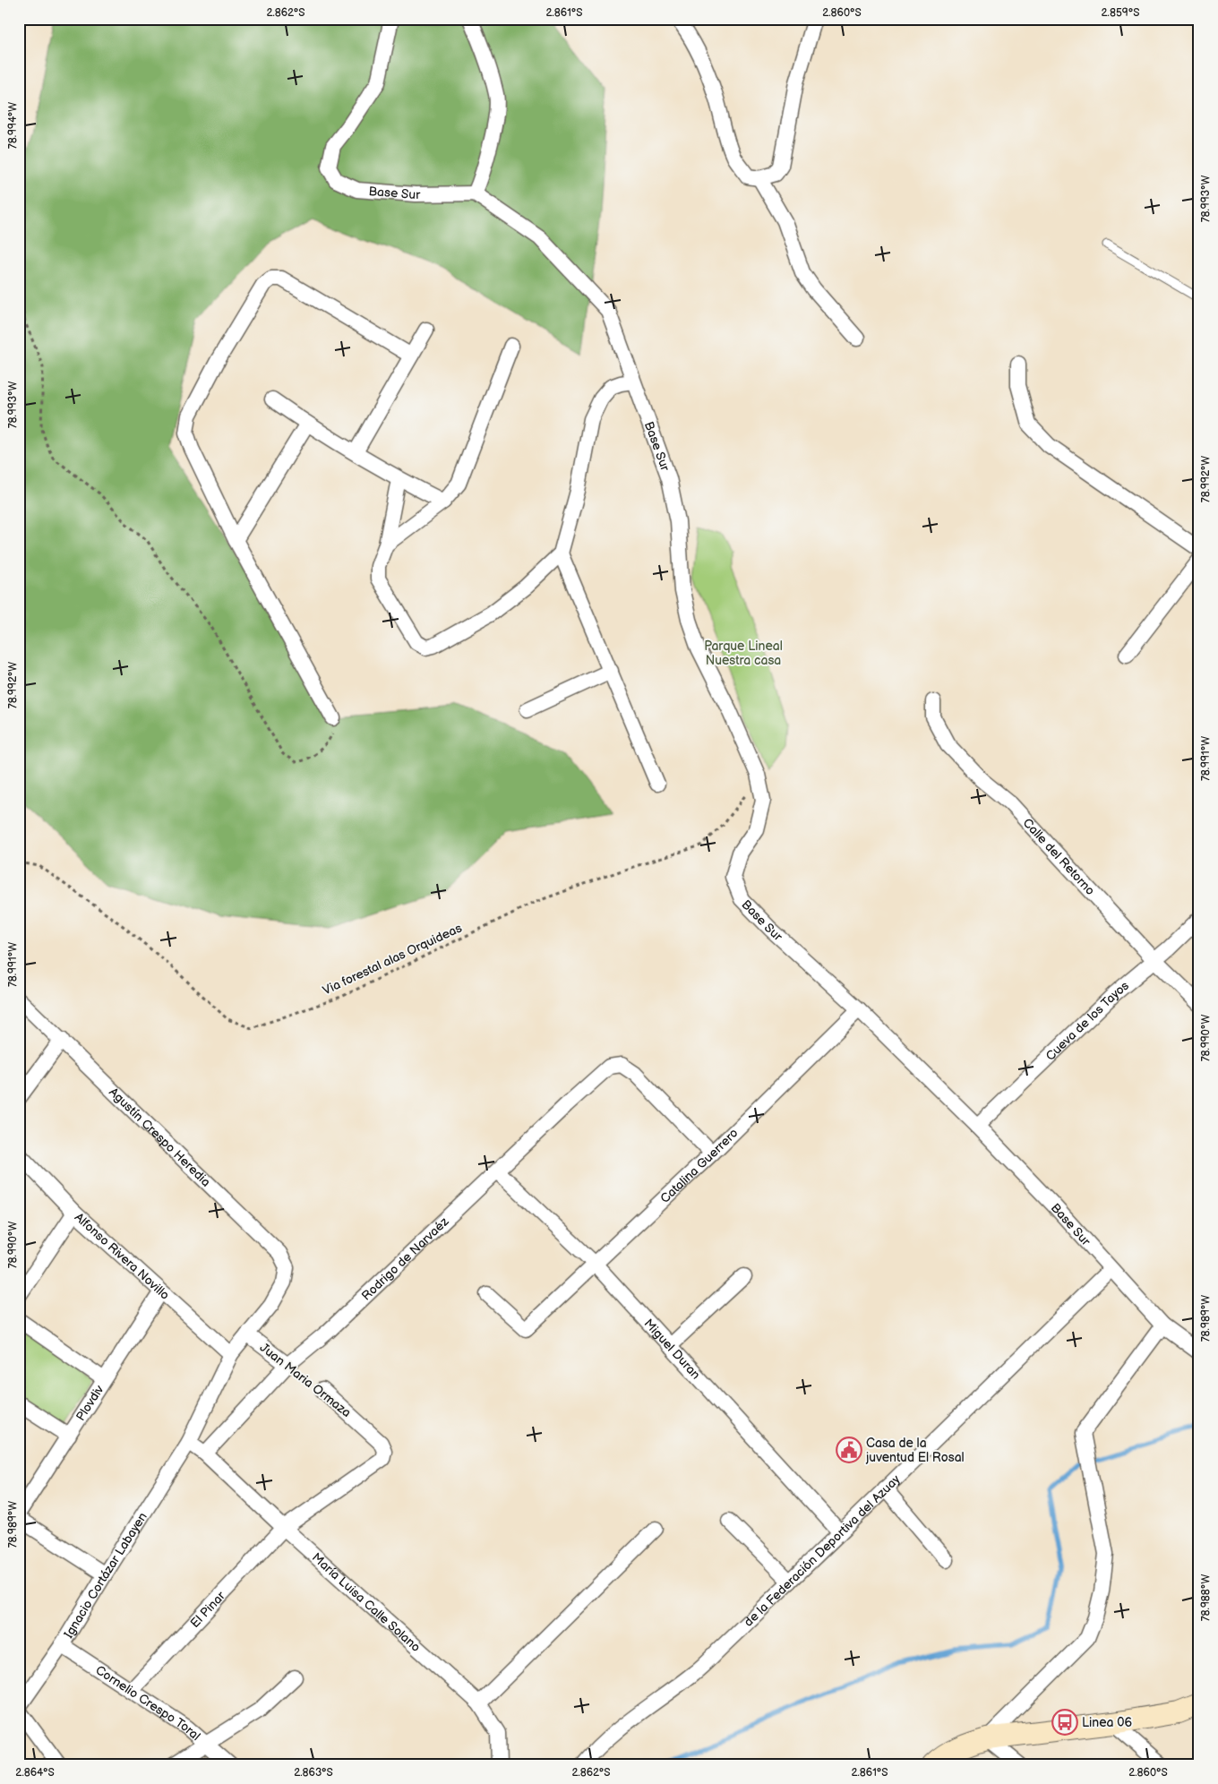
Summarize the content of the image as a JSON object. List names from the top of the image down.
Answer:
{
  "streets": {
    "street": [
      "Base Sur",
      "Calle del Retorno",
      "Cueva de los Tayos",
      "Agustín Crespo Heredia",
      "Catalina Guerrero",
      "Alfonso Rivera Novillo",
      "Rodrigo de Narvaéz",
      "Miguel Duran",
      "Juan Maria Ormaza",
      "Plovdiv",
      "de la Federación Deportiva del Azuay",
      "Ignacio Cortázar Labayen",
      "María Luisa Calle Solano",
      "El Pinar",
      "Cornelio Crespo Toral"
    ],
    "path": ["Via forestal alas Orquideas"]
  },
  "crossings": [
    ["Base Sur", "Via forestal alas Orquideas"],
    ["Base Sur", "Cueva de los Tayos"],
    ["Base Sur", "Catalina Guerrero"],
    ["Base Sur", "de la Federación Deportiva del Azuay"],
    ["Calle del Retorno", "Cueva de los Tayos"],
    ["Agustín Crespo Heredia", "Ignacio Cortázar Labayen"],
    ["Catalina Guerrero", "Rodrigo de Narvaéz"],
    ["Catalina Guerrero", "Miguel Duran"],
    ["Alfonso Rivera Novillo", "Plovdiv"],
    ["Alfonso Rivera Novillo", "Ignacio Cortázar Labayen"],
    ["Rodrigo de Narvaéz", "Miguel Duran"],
    ["Rodrigo de Narvaéz", "Juan Maria Ormaza"],
    ["Rodrigo de Narvaéz", "María Luisa Calle Solano"],
    ["Miguel Duran", "de la Federación Deportiva del Azuay"],
    ["Juan Maria Ormaza", "Ignacio Cortázar Labayen"],
    ["Juan Maria Ormaza", "María Luisa Calle Solano"],
    ["Juan Maria Ormaza", "El Pinar"],
    ["Ignacio Cortázar Labayen", "Cornelio Crespo Toral"],
    ["María Luisa Calle Solano", "El Pinar"],
    ["El Pinar", "Cornelio Crespo Toral"]
  ],
  "parks": ["Parque Lineal Nuestra casa"],
  "places": {
    "public building": ["Casa de la juventud El Rosal"],
    "bus stop": ["Linea 06"]
  },
  "coordinates": [
    "2.862°S",
    "2.861°S",
    "2.860°S",
    "2.859°S",
    "78.994°W",
    "78.993°W",
    "78.992°W",
    "78.991°W",
    "78.990°W",
    "78.989°W",
    "78.988°W",
    "2.864°S",
    "2.863°S"
  ]
}
